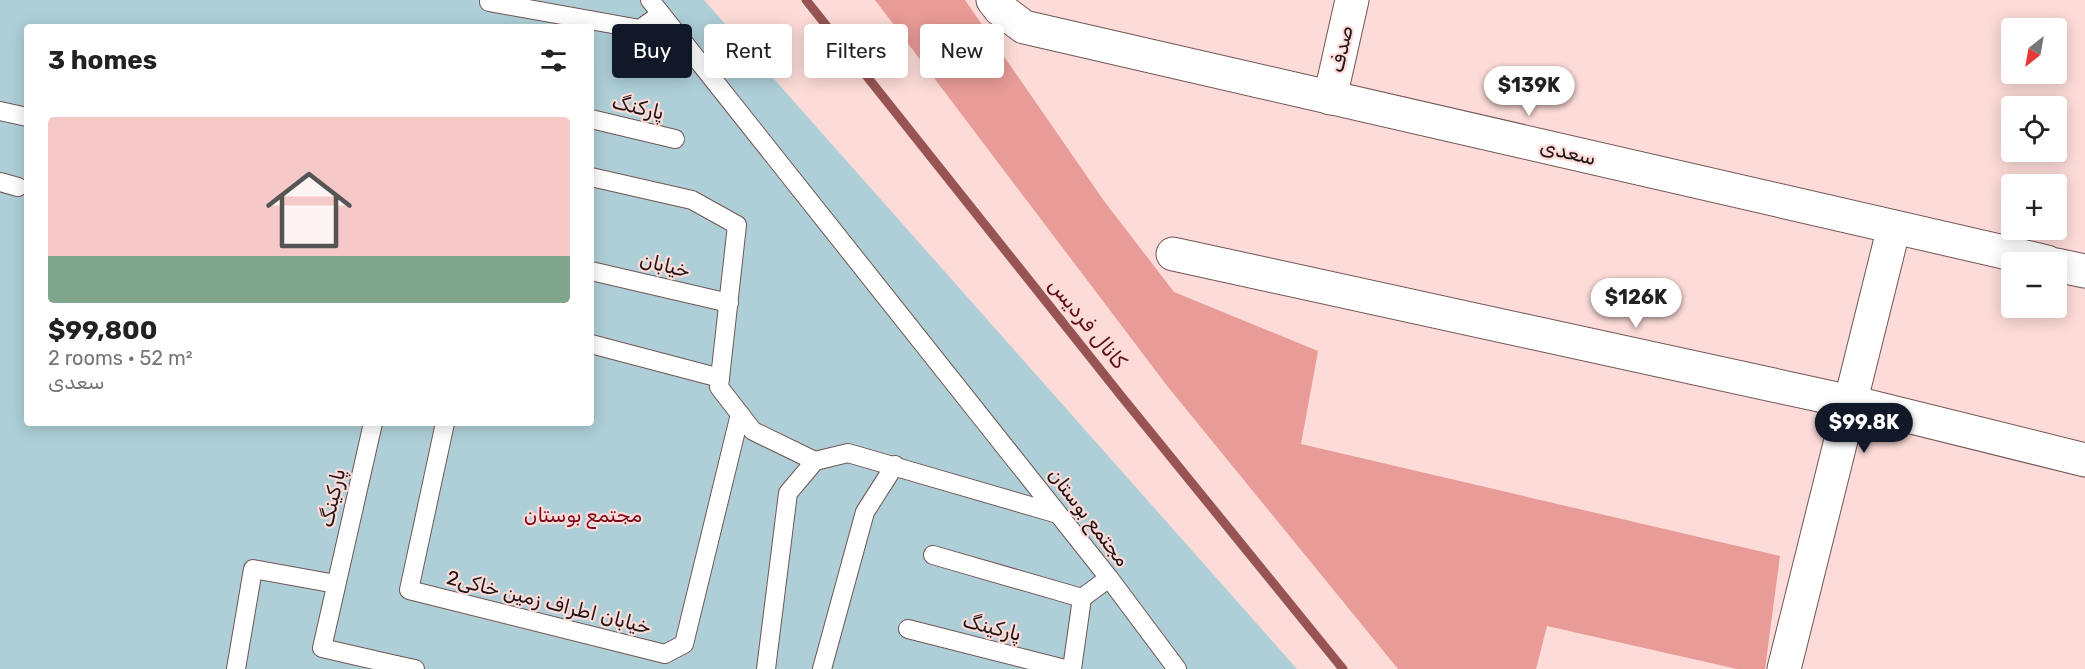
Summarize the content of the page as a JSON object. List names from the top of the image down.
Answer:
{
  "streets": {
    "street": ["صدف", "سعدی"],
    "lane": [
      "پارکنگ",
      "خیابان",
      "پارکینگ",
      "مجتمع بوستان",
      "خیابان اطراف زمین خاکی2"
    ]
  },
  "crossings": [
    ["صدف", "سعدی"]
  ],
  "water": ["کانال فردیس"],
  "parks": ["مجتمع بوستان"],
  "north": "bottom left",
  "page": {
    "map_buttons": ["+", "−"],
    "chip": [
      "Buy",
      "Rent",
      "Filters",
      "New"
    ],
    "heading": "3 homes",
    "price": ["$139K", "$126K", "$99.8K"],
    "list": [
      {
        "name": "$99,800",
        "note": "2 rooms · 52 m² · سعدی"
      }
    ]
  }
}
